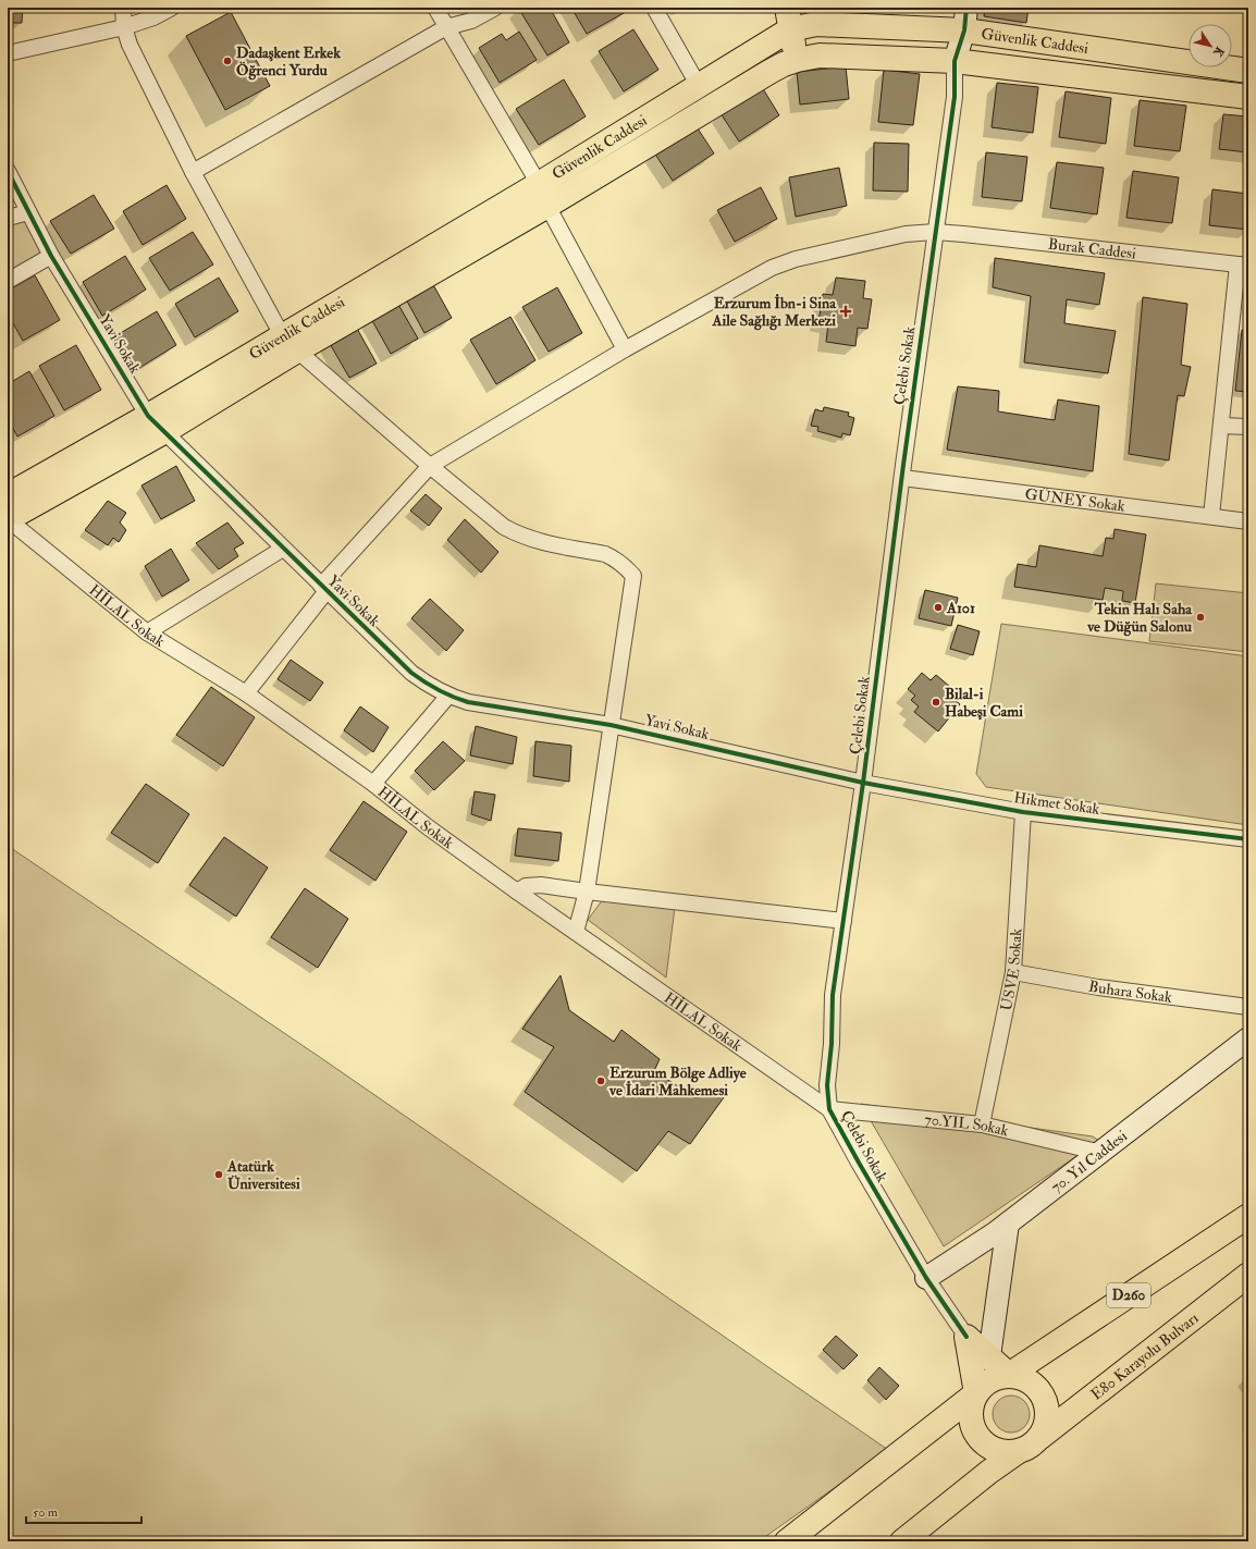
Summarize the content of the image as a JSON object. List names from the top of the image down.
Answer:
{
  "streets": {
    "main road": ["Güvenlik Caddesi", "D260", "E80 Karayolu Bulvarı"],
    "street": [
      "Burak Caddesi",
      "Yavi Sokak",
      "Çelebi Sokak",
      "GÜNEY Sokak",
      "HİLAL Sokak",
      "Hikmet Sokak",
      "USVE Sokak",
      "Buhara Sokak",
      "70.YIL Sokak",
      "70. Yıl Caddesi"
    ]
  },
  "crossings": [
    ["Güvenlik Caddesi", "Yavi Sokak"],
    ["Güvenlik Caddesi", "Çelebi Sokak"],
    ["Burak Caddesi", "Yavi Sokak"],
    ["Burak Caddesi", "Çelebi Sokak"],
    ["Burak Caddesi", "HİLAL Sokak"],
    ["Yavi Sokak", "Çelebi Sokak"],
    ["Yavi Sokak", "Hikmet Sokak"],
    ["Çelebi Sokak", "GÜNEY Sokak"],
    ["Çelebi Sokak", "HİLAL Sokak"],
    ["Çelebi Sokak", "Hikmet Sokak"],
    ["Çelebi Sokak", "70.YIL Sokak"],
    ["Çelebi Sokak", "70. Yıl Caddesi"],
    ["HİLAL Sokak", "70.YIL Sokak"],
    ["Hikmet Sokak", "USVE Sokak"],
    ["USVE Sokak", "Buhara Sokak"],
    ["USVE Sokak", "70.YIL Sokak"],
    ["70.YIL Sokak", "70. Yıl Caddesi"],
    ["D260", "E80 Karayolu Bulvarı"]
  ],
  "places": {
    "other": [
      "Dadaşkent Erkek Öğrenci Yurdu",
      "A101",
      "Tekin Halı Saha ve Düğün Salonu",
      "Bilal-i Habeşi Cami",
      "Erzurum Bölge Adliye ve İdari Mahkemesi",
      "Atatürk Üniversitesi"
    ],
    "health": ["Erzurum İbn-i Sina Aile Sağlığı Merkezi"]
  },
  "scale_bar": "50 m",
  "north": "bottom right"
}
